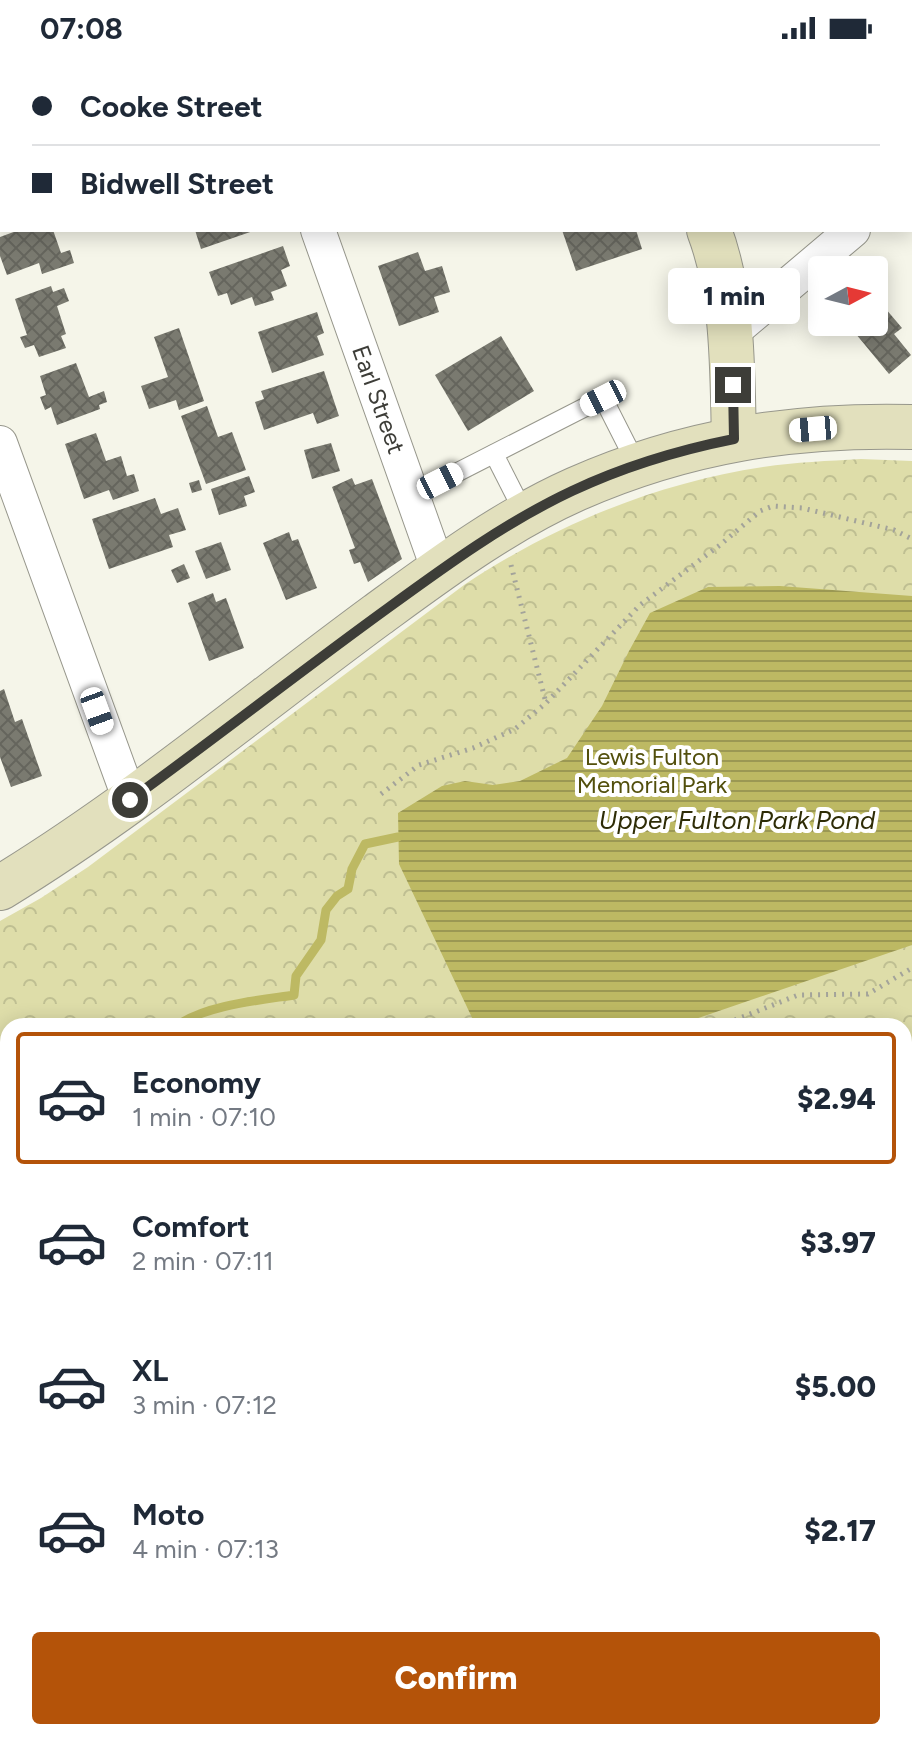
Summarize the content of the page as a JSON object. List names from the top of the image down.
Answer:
{
  "streets": {
    "street": ["Earl Street"]
  },
  "water": ["Upper Fulton Park Pond"],
  "parks": ["Lewis Fulton Memorial Park"],
  "north": "right",
  "page": {
    "status": "07:08",
    "banner": ["Cooke Street", "Bidwell Street"],
    "bubble": "1 min",
    "list": [
      {
        "name": "Economy",
        "note": "1 min · 07:10",
        "value": "$2.94"
      },
      {
        "name": "Comfort",
        "note": "2 min · 07:11",
        "value": "$3.97"
      },
      {
        "name": "XL",
        "note": "3 min · 07:12",
        "value": "$5.00"
      },
      {
        "name": "Moto",
        "note": "4 min · 07:13",
        "value": "$2.17"
      }
    ],
    "buttons": "Confirm"
  }
}
